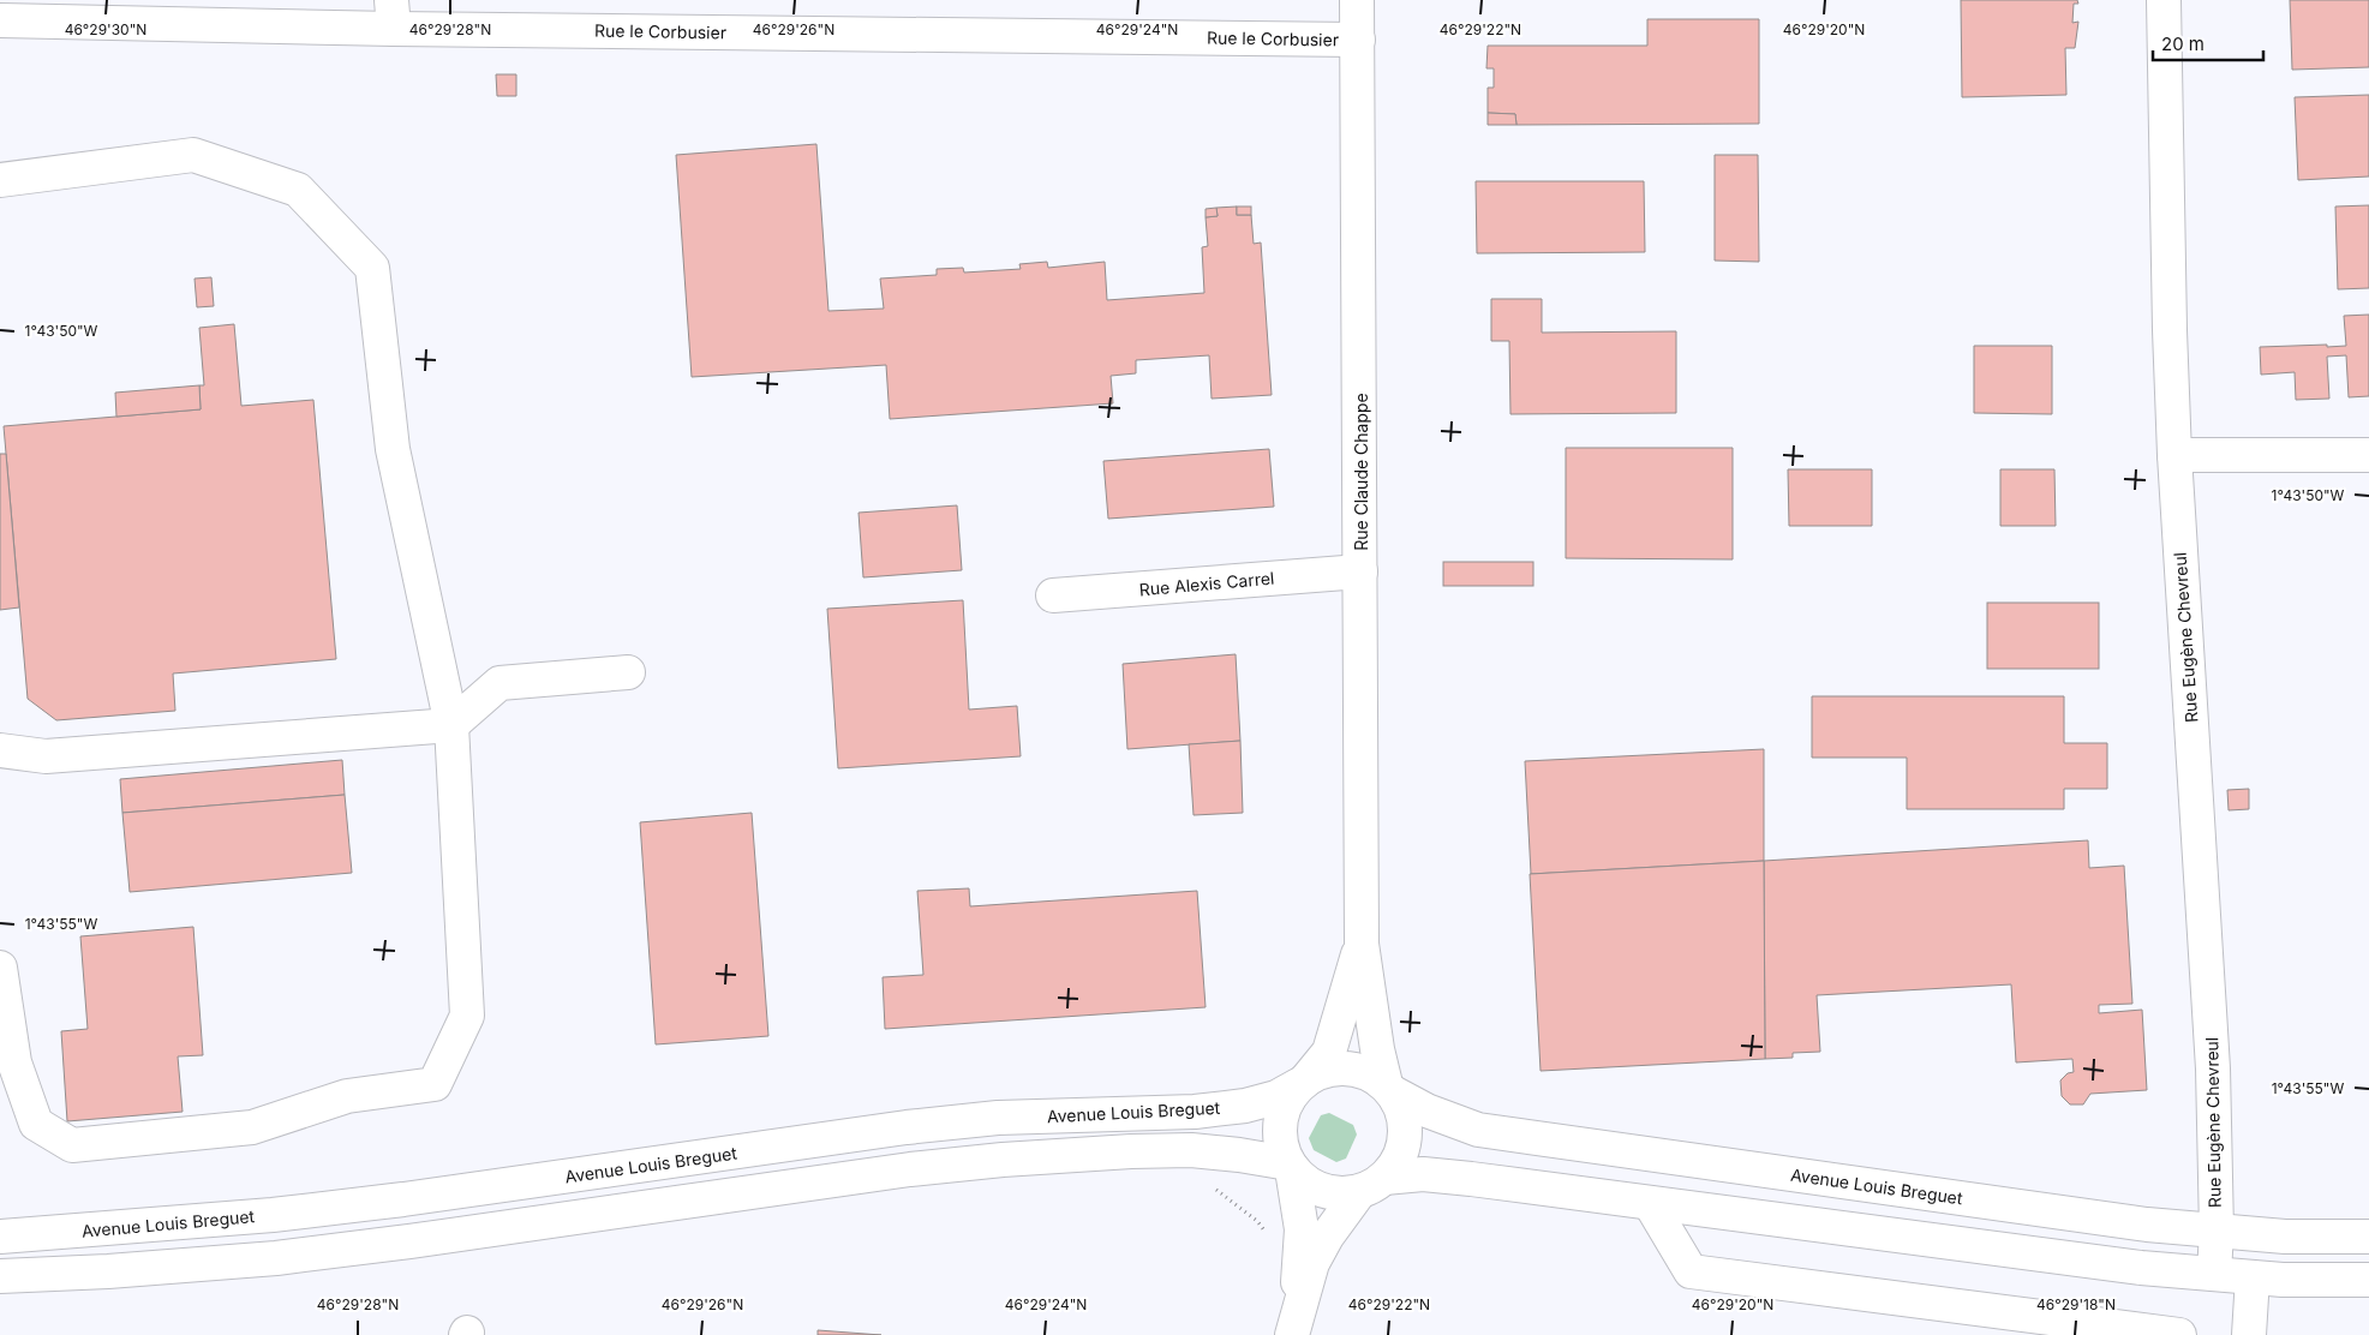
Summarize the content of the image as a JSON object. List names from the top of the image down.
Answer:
{
  "streets": {
    "street": [
      "Rue le Corbusier",
      "Rue Claude Chappe",
      "Rue Alexis Carrel",
      "Rue Eugène Chevreul",
      "Avenue Louis Breguet"
    ]
  },
  "crossings": [
    ["Rue le Corbusier", "Rue Claude Chappe"],
    ["Rue Claude Chappe", "Rue Alexis Carrel"],
    ["Rue Claude Chappe", "Avenue Louis Breguet"],
    ["Rue Eugène Chevreul", "Avenue Louis Breguet"]
  ],
  "scale_bar": "20 m",
  "coordinates": [
    "46°29'30\"N",
    "46°29'28\"N",
    "46°29'26\"N",
    "46°29'24\"N",
    "46°29'22\"N",
    "46°29'20\"N",
    "1°43'50\"W",
    "1°43'55\"W",
    "46°29'18\"N"
  ]
}
